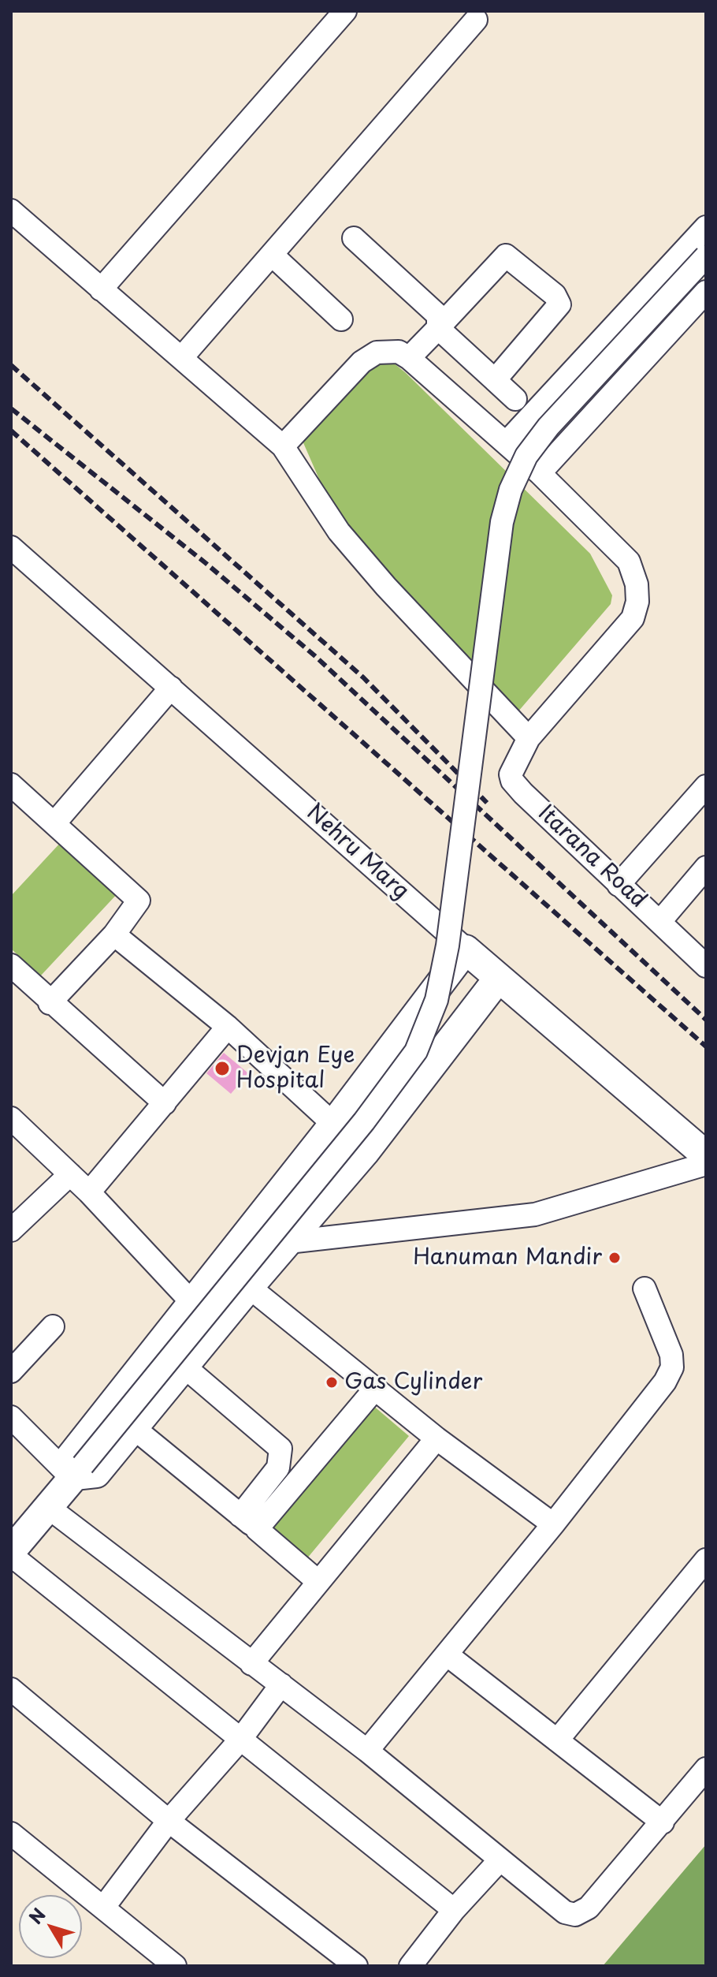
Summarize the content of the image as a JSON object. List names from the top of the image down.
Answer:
{
  "streets": {
    "main road": ["Nehru Marg"],
    "street": ["Itarana Road"]
  },
  "places": ["Devjan Eye Hospital", "Hanuman Mandir", "Gas Cylinder"],
  "north": "top left"
}
